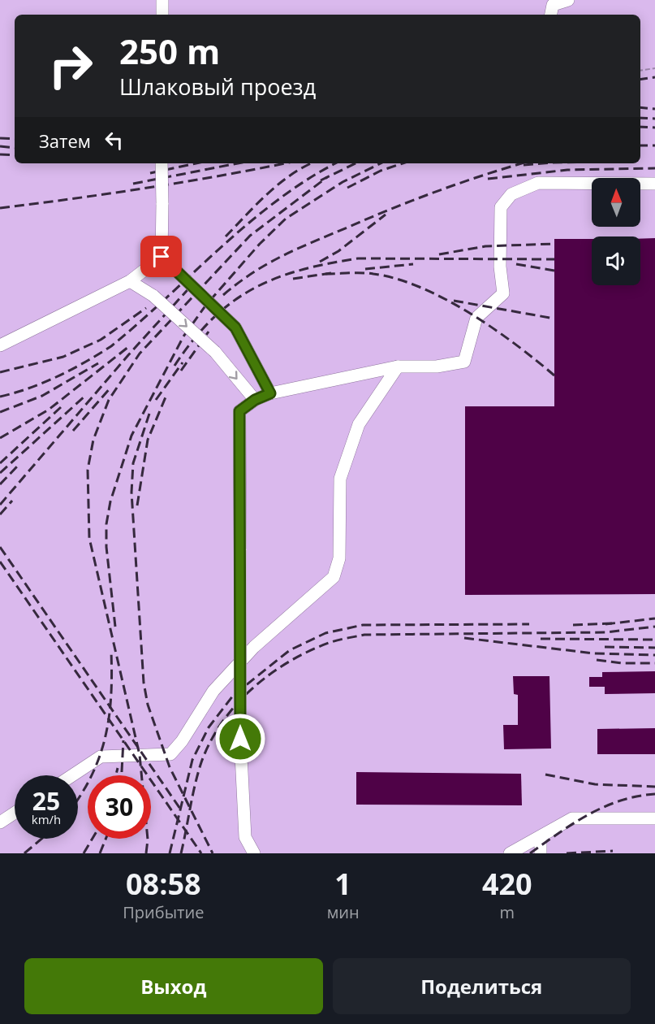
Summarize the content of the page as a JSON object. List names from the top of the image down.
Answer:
{
  "north": "top",
  "page": {
    "turn": ["250 m", "Шлаковый проезд"],
    "then": "Затем",
    "speed": "25 km/h",
    "limit": "30",
    "eta": [
      "08:58",
      "Прибытие",
      "1",
      "мин",
      "420",
      "m"
    ],
    "buttons": ["Выход", "Поделиться"]
  }
}
